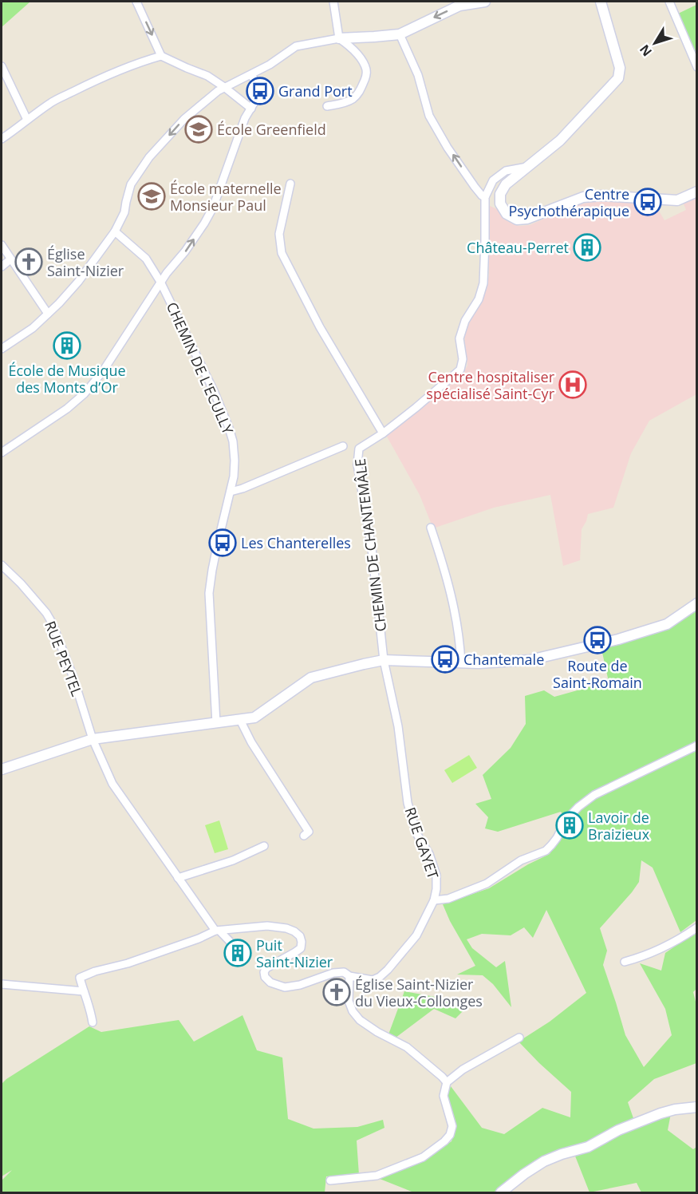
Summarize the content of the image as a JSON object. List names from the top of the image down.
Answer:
{
  "streets": {
    "street": [
      "CHEMIN DE L'ECULLY",
      "CHEMIN DE CHANTEMÂLE",
      "RUE PEYTEL",
      "RUE GAYET"
    ]
  },
  "crossings": [
    ["CHEMIN DE CHANTEMÂLE", "RUE GAYET"]
  ],
  "places": {
    "bus stop": [
      "Grand Port",
      "Centre Psychothérapique",
      "Les Chanterelles",
      "Route de Saint-Romain",
      "Chantemale"
    ],
    "school or university": ["École Greenfield", "École maternelle Monsieur Paul"],
    "building": [
      "Château-Perret",
      "École de Musique des Monts d’Or",
      "Lavoir de Braizieux",
      "Puit Saint-Nizier"
    ],
    "church": ["Église Saint-Nizier", "Église Saint-Nizier du Vieux-Collonges"],
    "hospital": ["Centre hospitaliser spécialisé Saint-Cyr"]
  },
  "north": "bottom left"
}
